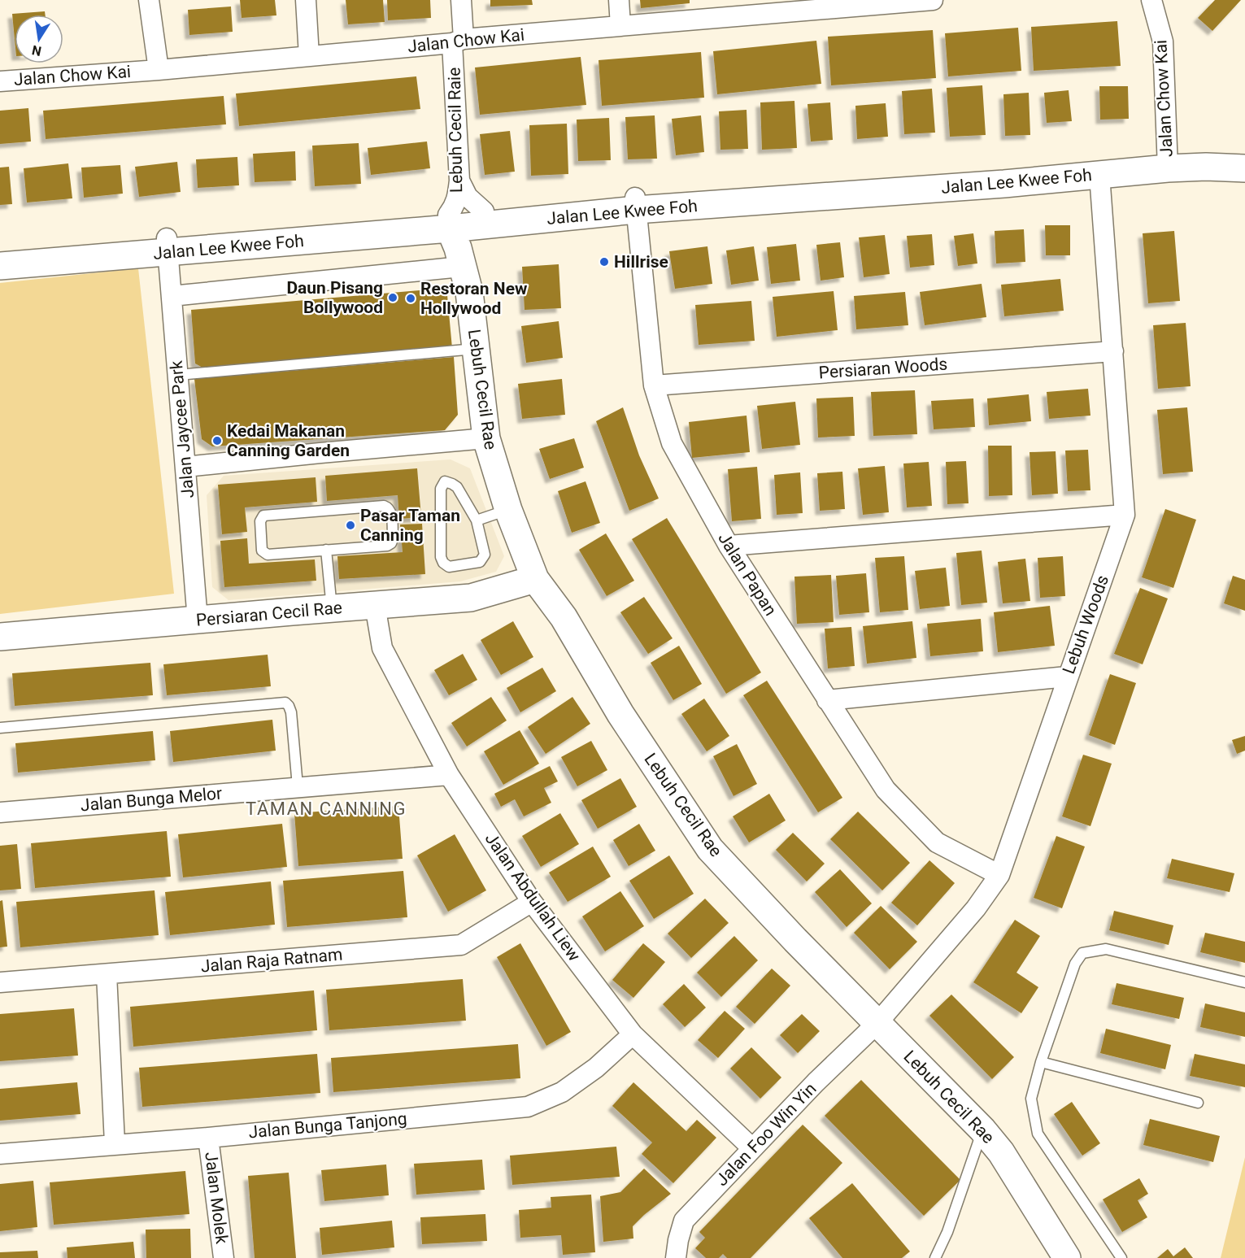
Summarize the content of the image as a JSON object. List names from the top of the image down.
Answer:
{
  "streets": {
    "main road": ["Jalan Lee Kwee Foh", "Lebuh Cecil Rae", "Persiaran Cecil Rae"],
    "street": [
      "Jalan Chow Kai",
      "Lebuh Cecil Raie",
      "Persiaran Woods",
      "Jalan Jaycee Park",
      "Jalan Papan",
      "Lebuh Woods",
      "Jalan Bunga Melor",
      "Jalan Abdullah Liew",
      "Jalan Raja Ratnam",
      "Jalan Bunga Tanjong",
      "Jalan Foo Win Yin",
      "Jalan Molek"
    ]
  },
  "crossings": [
    ["Jalan Chow Kai", "Lebuh Cecil Raie"],
    ["Jalan Chow Kai", "Jalan Lee Kwee Foh"],
    ["Lebuh Cecil Raie", "Jalan Lee Kwee Foh"],
    ["Lebuh Cecil Raie", "Lebuh Cecil Rae"],
    ["Jalan Lee Kwee Foh", "Lebuh Cecil Rae"],
    ["Jalan Lee Kwee Foh", "Jalan Jaycee Park"],
    ["Jalan Lee Kwee Foh", "Jalan Papan"],
    ["Jalan Lee Kwee Foh", "Lebuh Woods"],
    ["Persiaran Woods", "Jalan Papan"],
    ["Persiaran Woods", "Lebuh Woods"],
    ["Lebuh Cecil Rae", "Persiaran Cecil Rae"],
    ["Lebuh Cecil Rae", "Lebuh Woods"],
    ["Lebuh Cecil Rae", "Jalan Foo Win Yin"],
    ["Jalan Jaycee Park", "Persiaran Cecil Rae"],
    ["Jalan Papan", "Lebuh Woods"],
    ["Persiaran Cecil Rae", "Jalan Abdullah Liew"],
    ["Lebuh Woods", "Jalan Foo Win Yin"],
    ["Jalan Bunga Melor", "Jalan Abdullah Liew"],
    ["Jalan Abdullah Liew", "Jalan Raja Ratnam"],
    ["Jalan Abdullah Liew", "Jalan Bunga Tanjong"],
    ["Jalan Abdullah Liew", "Jalan Foo Win Yin"],
    ["Jalan Bunga Tanjong", "Jalan Molek"]
  ],
  "districts": ["TAMAN CANNING"],
  "places": [
    "Hillrise",
    "Daun Pisang Bollywood",
    "Restoran New Hollywood",
    "Kedai Makanan Canning Garden",
    "Pasar Taman Canning"
  ],
  "north": "bottom"
}
